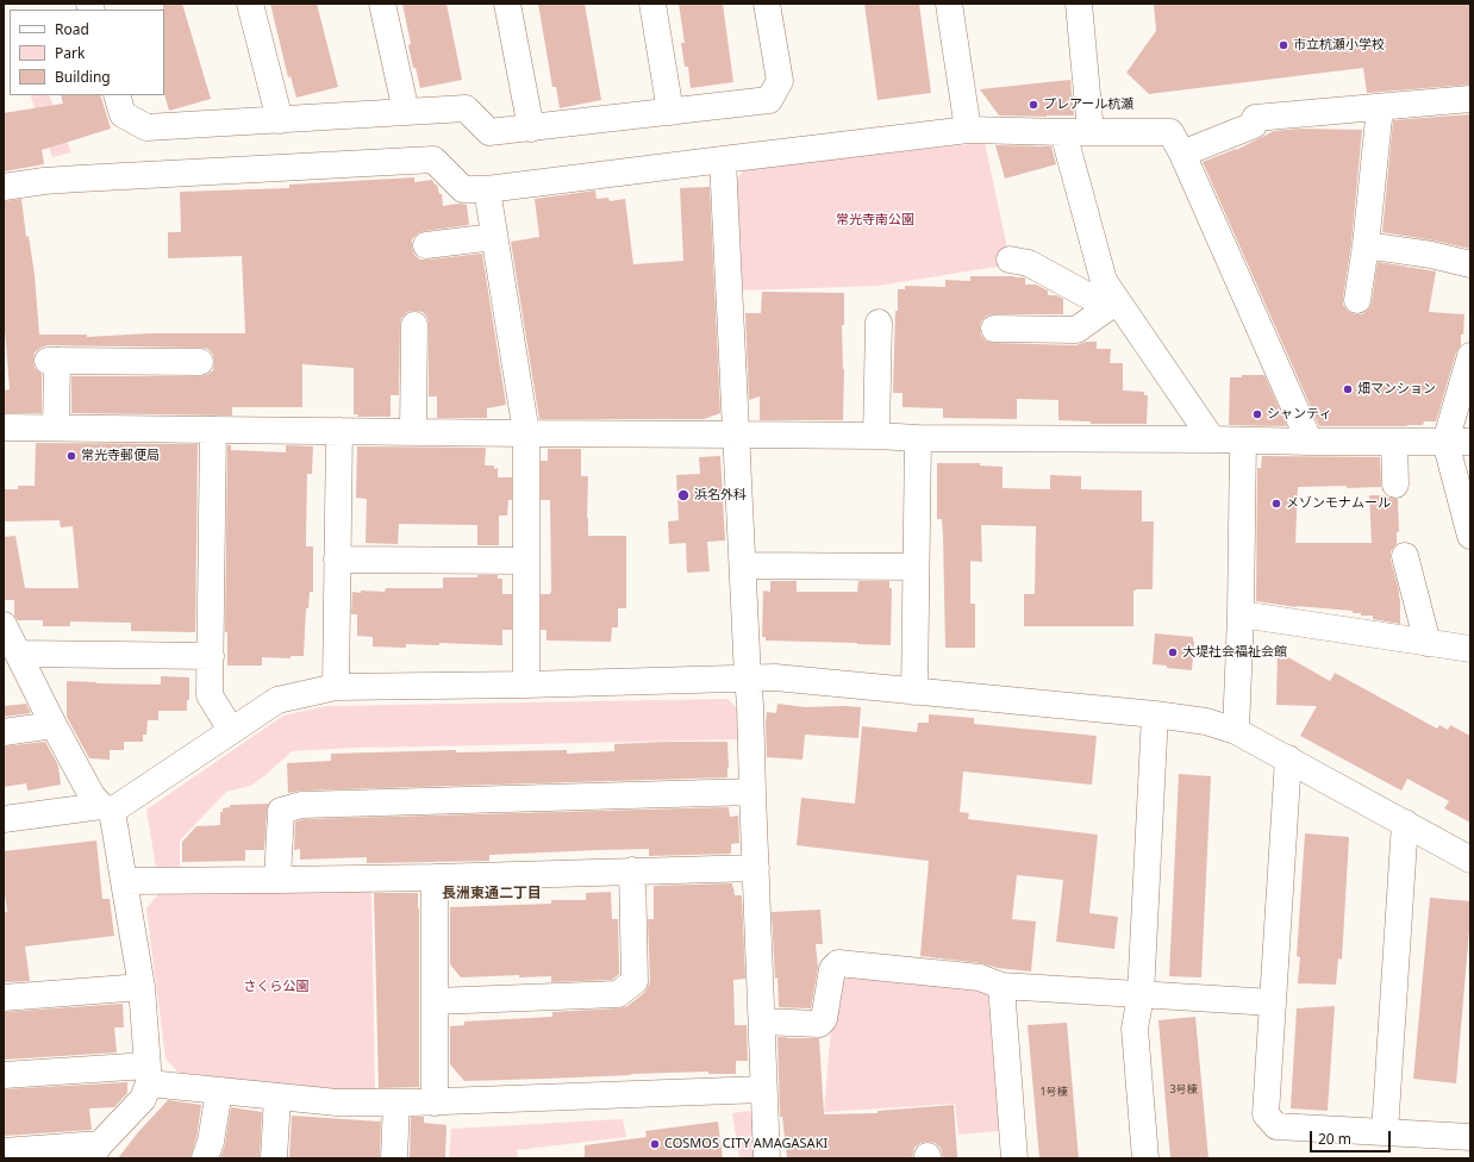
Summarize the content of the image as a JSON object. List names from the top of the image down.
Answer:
{
  "districts": ["長洲東通二丁目"],
  "parks": ["常光寺南公園", "さくら公園"],
  "places": [
    "市立杭瀬小学校",
    "プレアール杭瀬",
    "畑マンション",
    "シャンティ",
    "常光寺郵便局",
    "浜名外科",
    "メゾンモナムール",
    "大堤社会福祉会館",
    "COSMOS CITY AMAGASAKI"
  ],
  "house_numbers": ["3号棟", "1号棟"],
  "legend": ["Road", "Park", "Building"],
  "scale_bar": "20 m"
}
